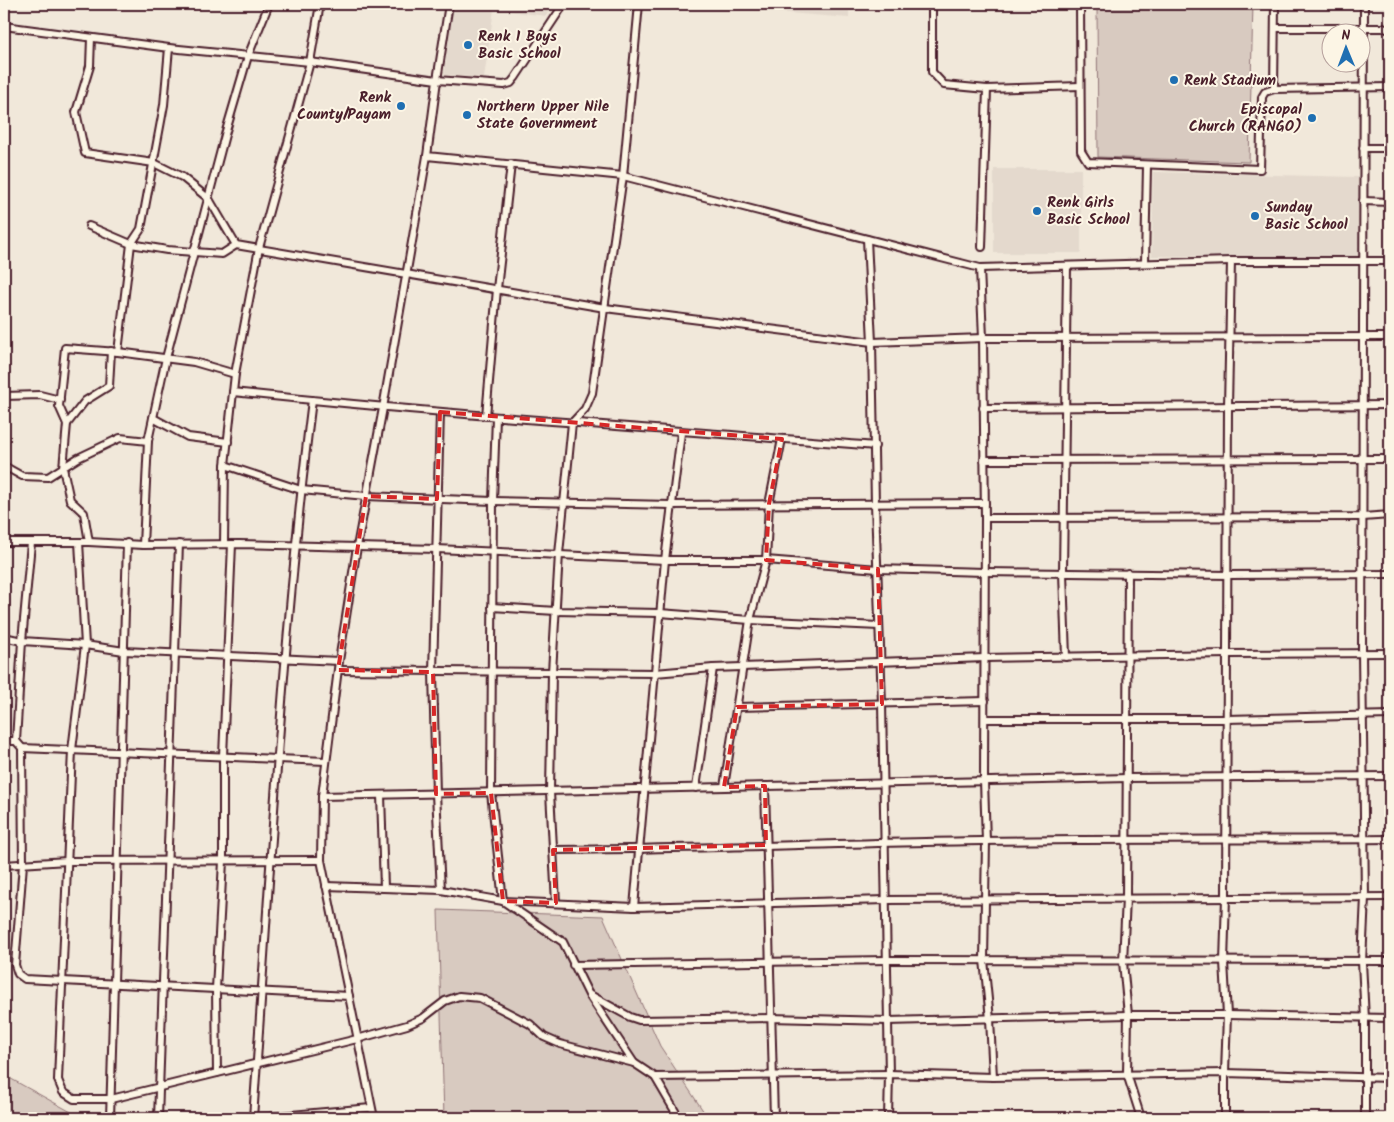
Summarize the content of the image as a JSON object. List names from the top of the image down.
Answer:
{
  "places": [
    "Renk 1 Boys Basic School",
    "Renk Stadium",
    "Renk County/Payam",
    "Northern Upper Nile State Government",
    "Episcopal Church (RANGO)",
    "Renk Girls Basic School",
    "Sunday Basic School"
  ],
  "north": "top"
}
